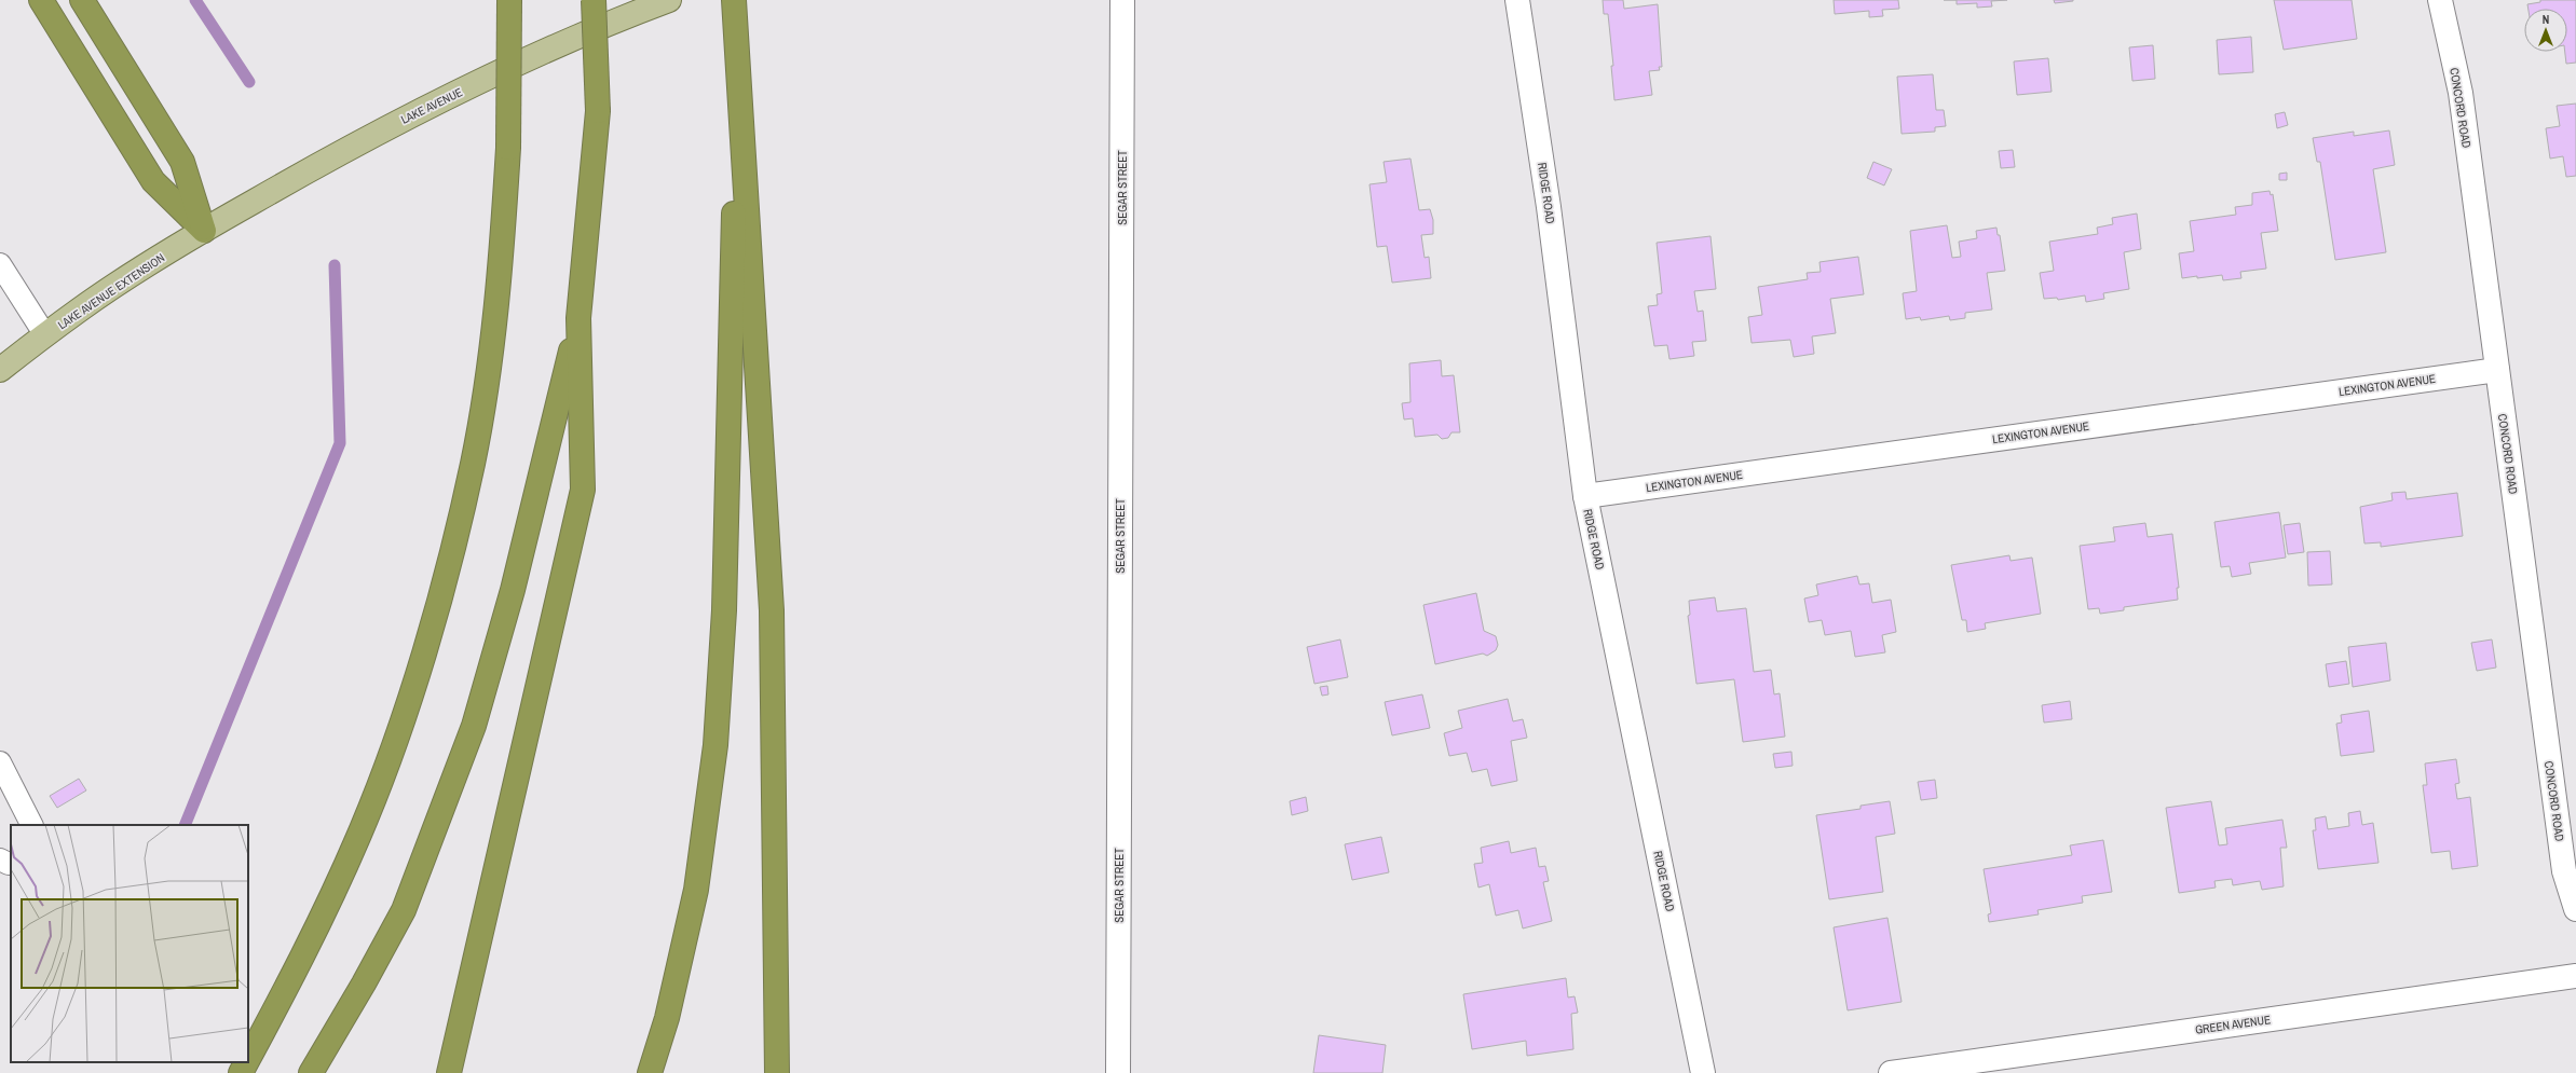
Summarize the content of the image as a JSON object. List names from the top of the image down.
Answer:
{
  "streets": {
    "main road": ["LAKE AVENUE", "LAKE AVENUE EXTENSION"],
    "street": [
      "CONCORD ROAD",
      "SEGAR STREET",
      "RIDGE ROAD",
      "LEXINGTON AVENUE",
      "GREEN AVENUE"
    ]
  },
  "crossings": [
    ["LAKE AVENUE", "LAKE AVENUE EXTENSION"],
    ["CONCORD ROAD", "LEXINGTON AVENUE"],
    ["RIDGE ROAD", "LEXINGTON AVENUE"]
  ],
  "north": "top"
}
